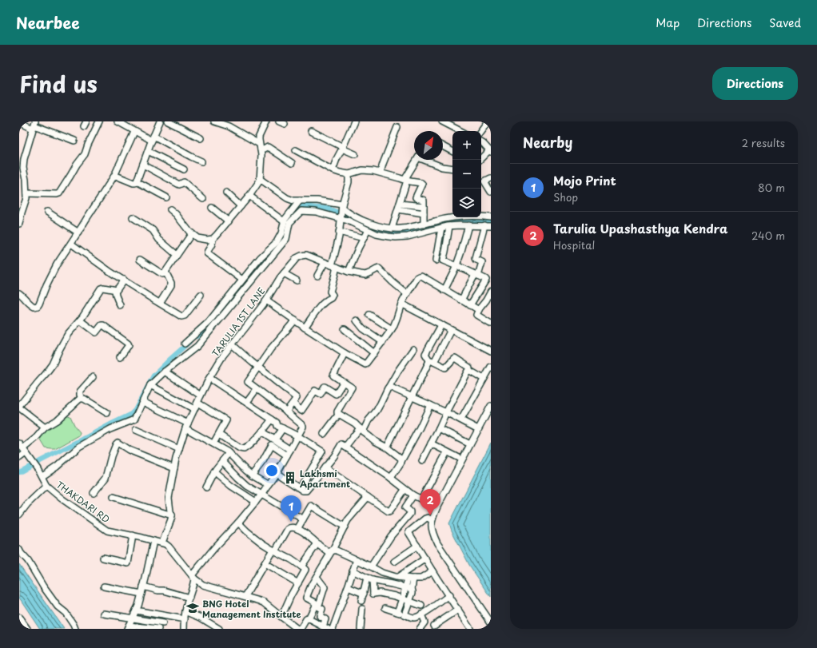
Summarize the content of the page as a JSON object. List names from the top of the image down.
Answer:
{
  "streets": {
    "street": ["TARULIA 1ST LANE", "THAKDARI RD"]
  },
  "crossings": [
    ["TARULIA 1ST LANE", "THAKDARI RD"]
  ],
  "places": {
    "building": ["Lakhsmi Apartment"],
    "school or university": ["BNG Hotel Management Institute"]
  },
  "north": "top right",
  "page": {
    "header": "Nearbee",
    "nav": ["Map", "Directions", "Saved"],
    "title": "Find us",
    "buttons": "Directions",
    "heading": ["Nearby", "2 results"],
    "map_buttons": ["+", "−"],
    "list": [
      {
        "mark": "1",
        "name": "Mojo Print",
        "note": "Shop",
        "value": "80 m"
      },
      {
        "mark": "2",
        "name": "Tarulia Upashasthya Kendra",
        "note": "Hospital",
        "value": "240 m"
      }
    ],
    "pins": ["2", "1"]
  }
}
